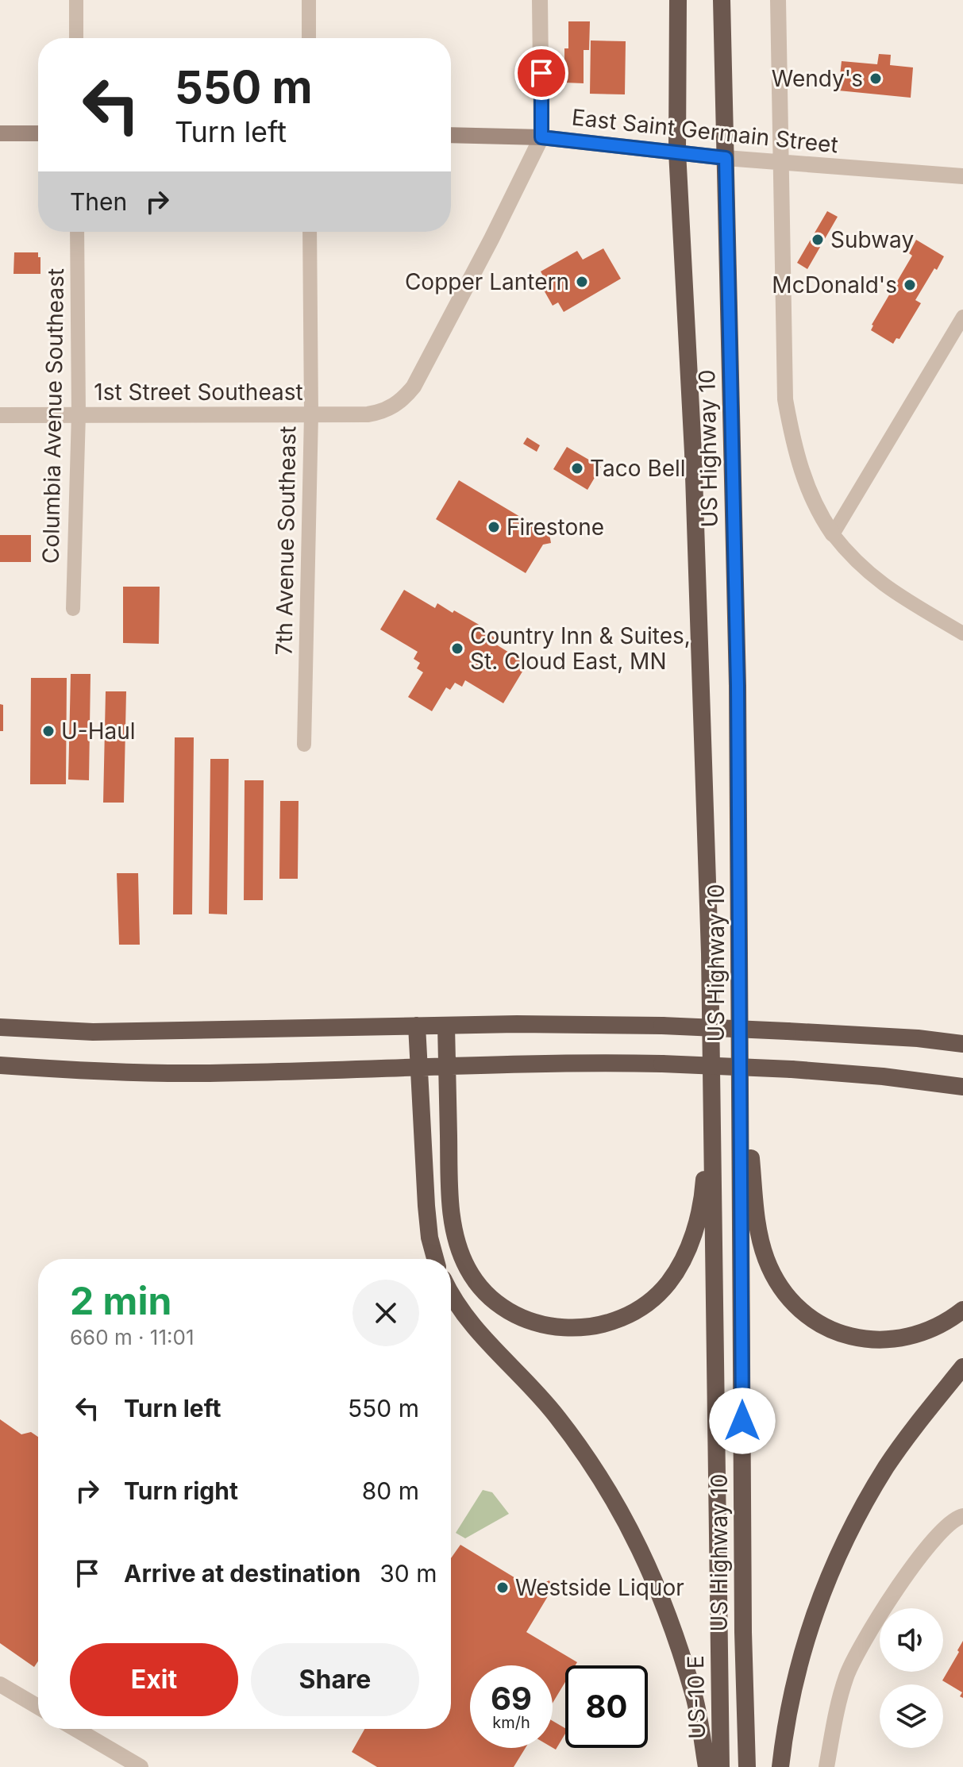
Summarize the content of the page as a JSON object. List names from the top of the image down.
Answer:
{
  "streets": {
    "highway": ["US Highway 10", "US-10 E"],
    "main road": ["East Saint Germain Street"],
    "street": ["1st Street Southeast", "Columbia Avenue Southeast", "7th Avenue Southeast"]
  },
  "crossings": [
    ["East Saint Germain Street", "1st Street Southeast"],
    ["East Saint Germain Street", "US Highway 10"],
    ["1st Street Southeast", "Columbia Avenue Southeast"],
    ["1st Street Southeast", "7th Avenue Southeast"],
    ["US Highway 10", "US-10 E"]
  ],
  "places": [
    "Wendy's",
    "Subway",
    "Copper Lantern",
    "McDonald's",
    "Taco Bell",
    "Firestone",
    "Country Inn & Suites, St. Cloud East, MN",
    "U-Haul",
    "Westside Liquor"
  ],
  "page": {
    "turn": ["550 m", "Turn left"],
    "then": "Then",
    "heading": ["2 min", "660 m · 11:01"],
    "list": [
      {
        "name": "Turn left",
        "value": "550 m"
      },
      {
        "name": "Turn right",
        "value": "80 m"
      },
      {
        "name": "Arrive at destination",
        "value": "30 m"
      }
    ],
    "buttons": ["Exit", "Share"],
    "speed": "69 km/h",
    "limit": "80"
  }
}
